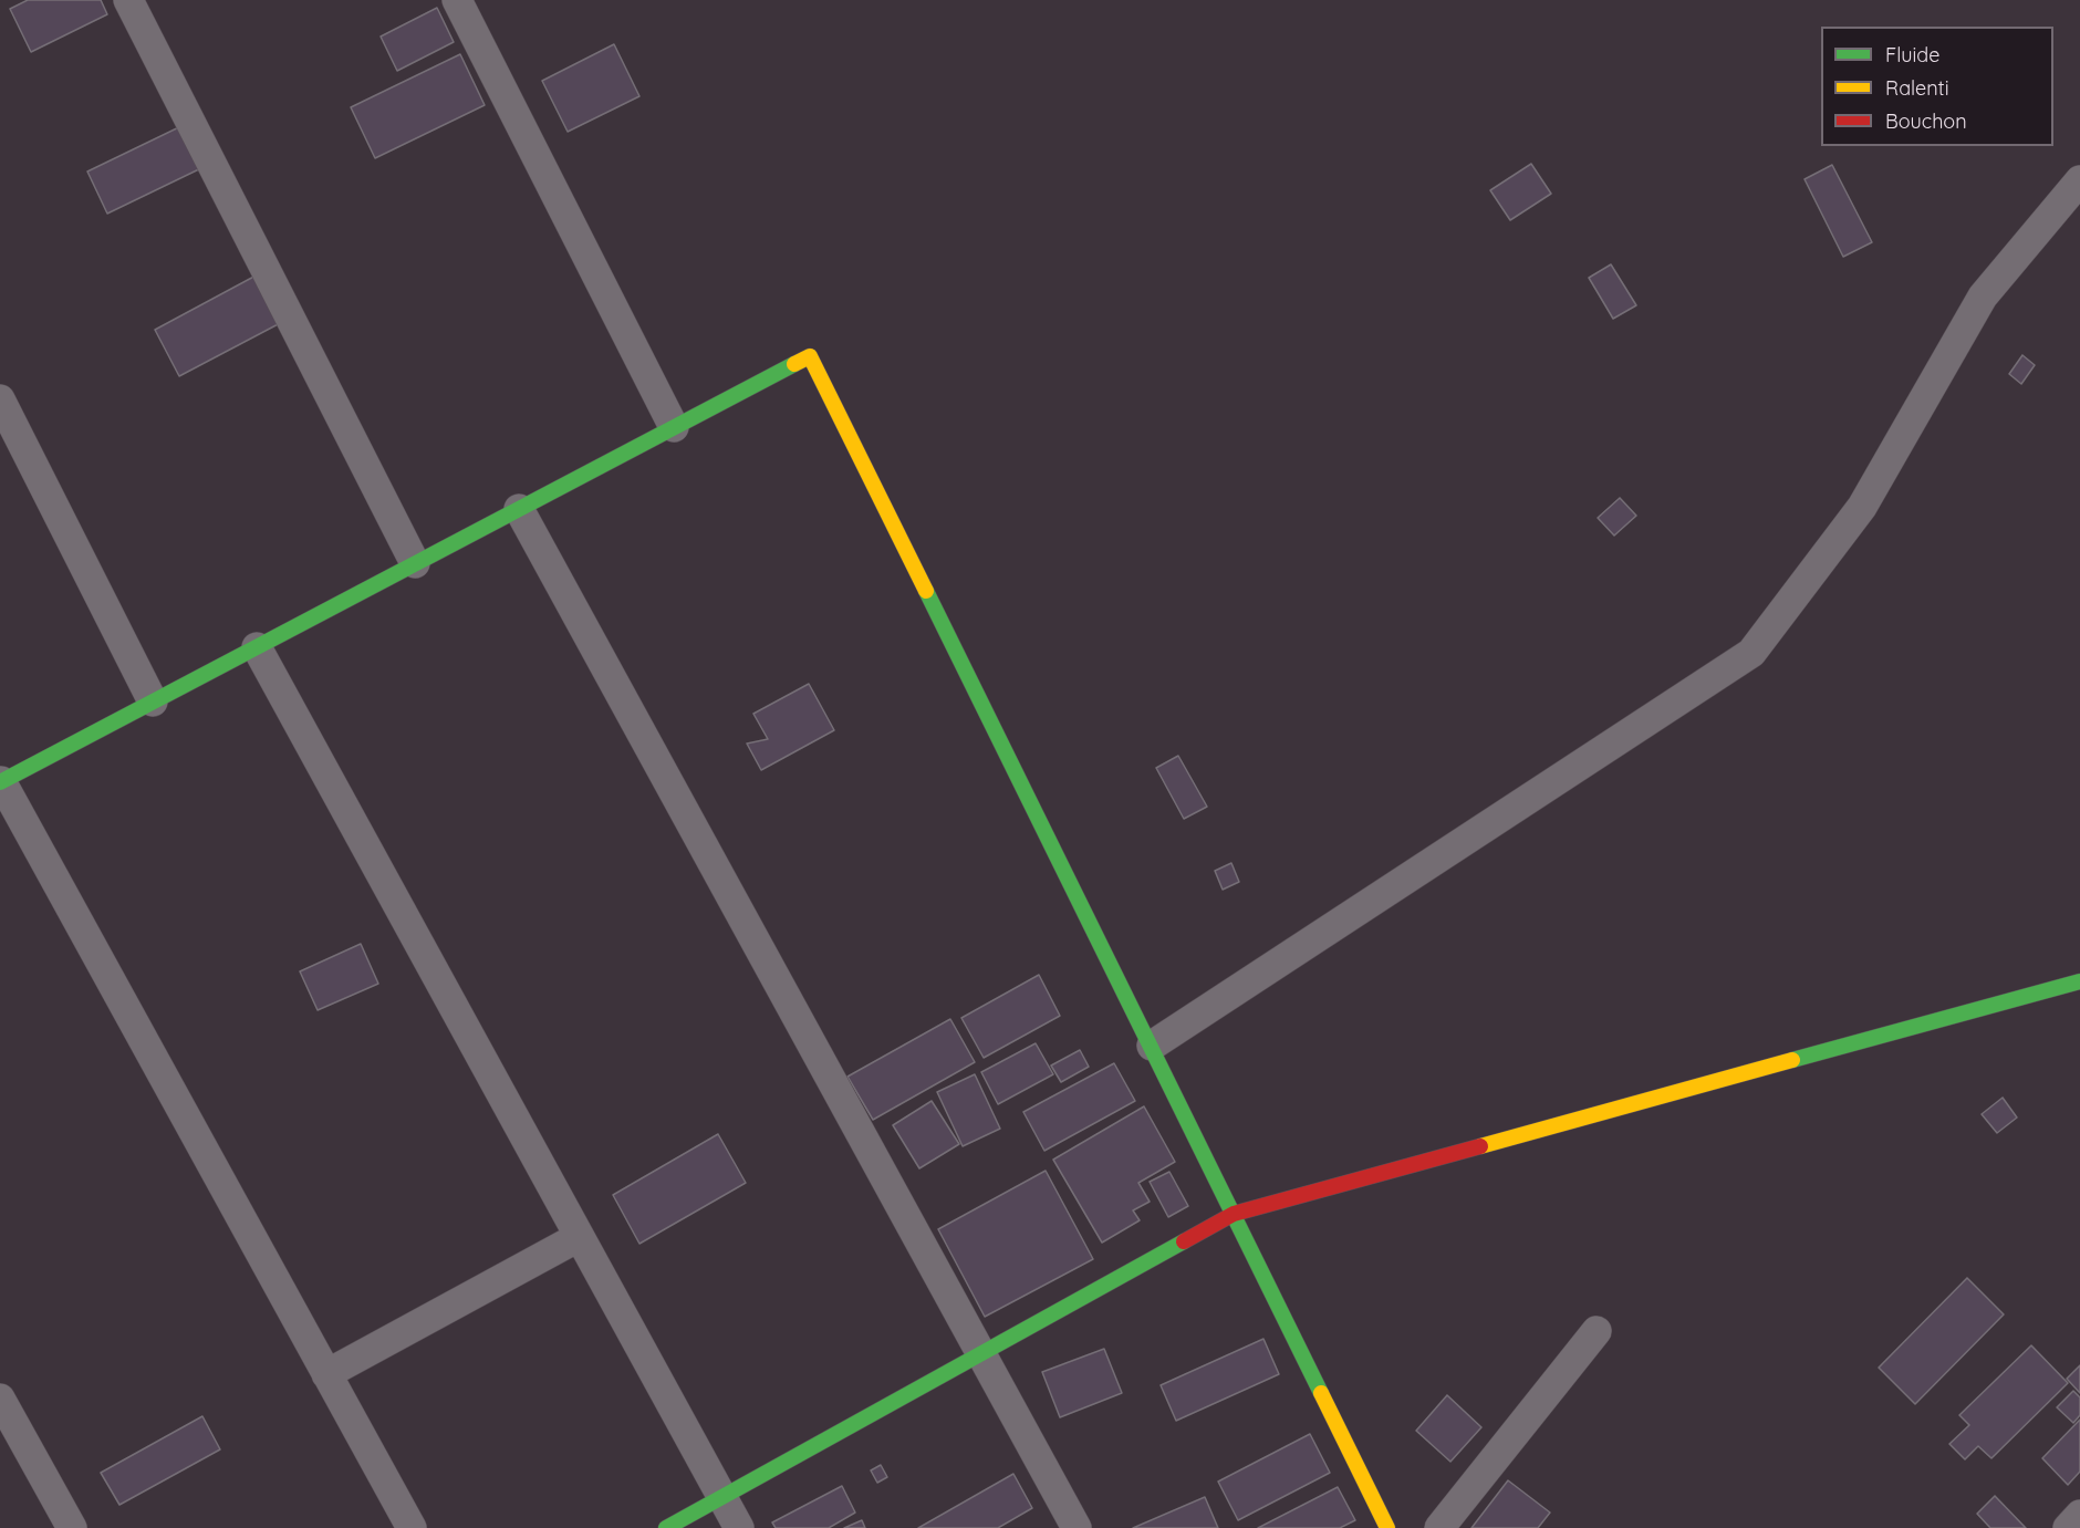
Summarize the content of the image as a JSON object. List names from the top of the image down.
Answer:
{
  "legend": ["Fluide", "Ralenti", "Bouchon"]
}
